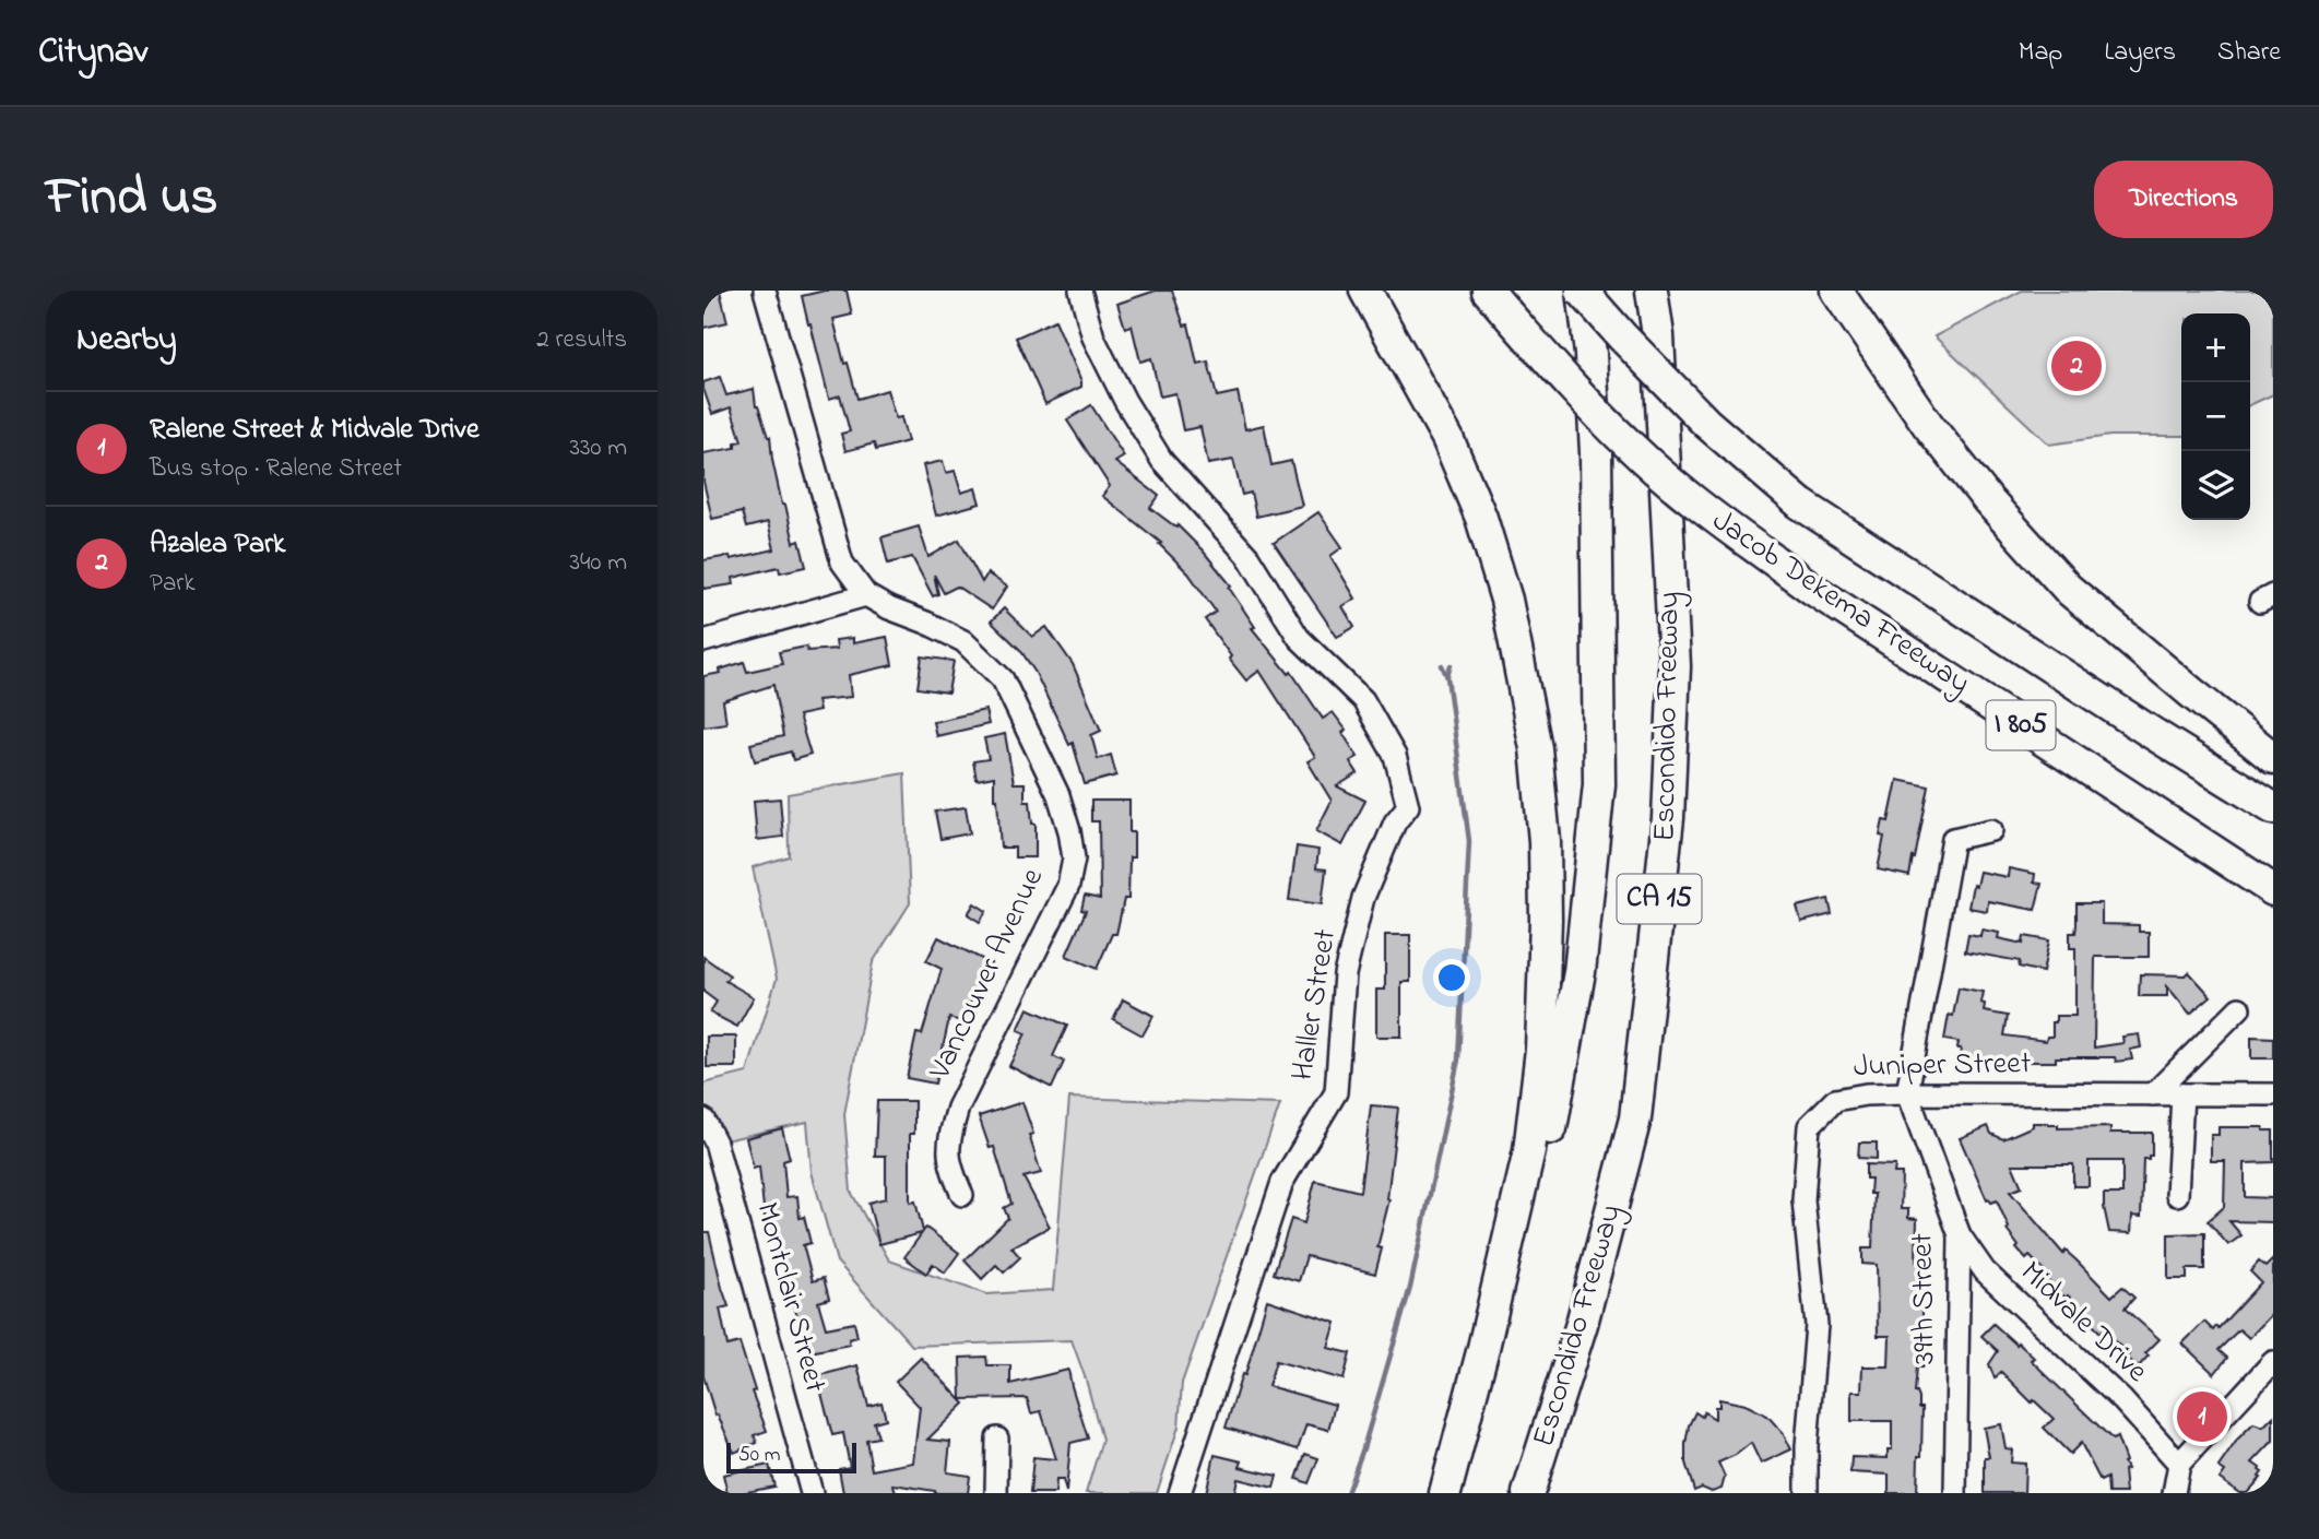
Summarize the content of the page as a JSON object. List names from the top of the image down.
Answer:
{
  "streets": {
    "highway": [
      "Jacob Dekema Freeway",
      "Escondido Freeway",
      "I 805",
      "CA 15"
    ],
    "street": [
      "Vancouver Avenue",
      "Haller Street",
      "Juniper Street",
      "Montclair Street",
      "39th Street",
      "Midvale Drive"
    ]
  },
  "crossings": [
    ["Jacob Dekema Freeway", "CA 15"],
    ["Juniper Street", "39th Street"],
    ["39th Street", "Midvale Drive"]
  ],
  "scale_bar": "50 m",
  "page": {
    "header": "Citynav",
    "nav": ["Map", "Layers", "Share"],
    "title": "Find us",
    "buttons": "Directions",
    "heading": ["Nearby", "2 results"],
    "map_buttons": ["+", "−"],
    "pins": ["2", "1"],
    "list": [
      {
        "mark": "1",
        "name": "Ralene Street & Midvale Drive",
        "note": "Bus stop · Ralene Street",
        "value": "330 m"
      },
      {
        "mark": "2",
        "name": "Azalea Park",
        "note": "Park",
        "value": "340 m"
      }
    ],
    "scale": "50 m"
  }
}
